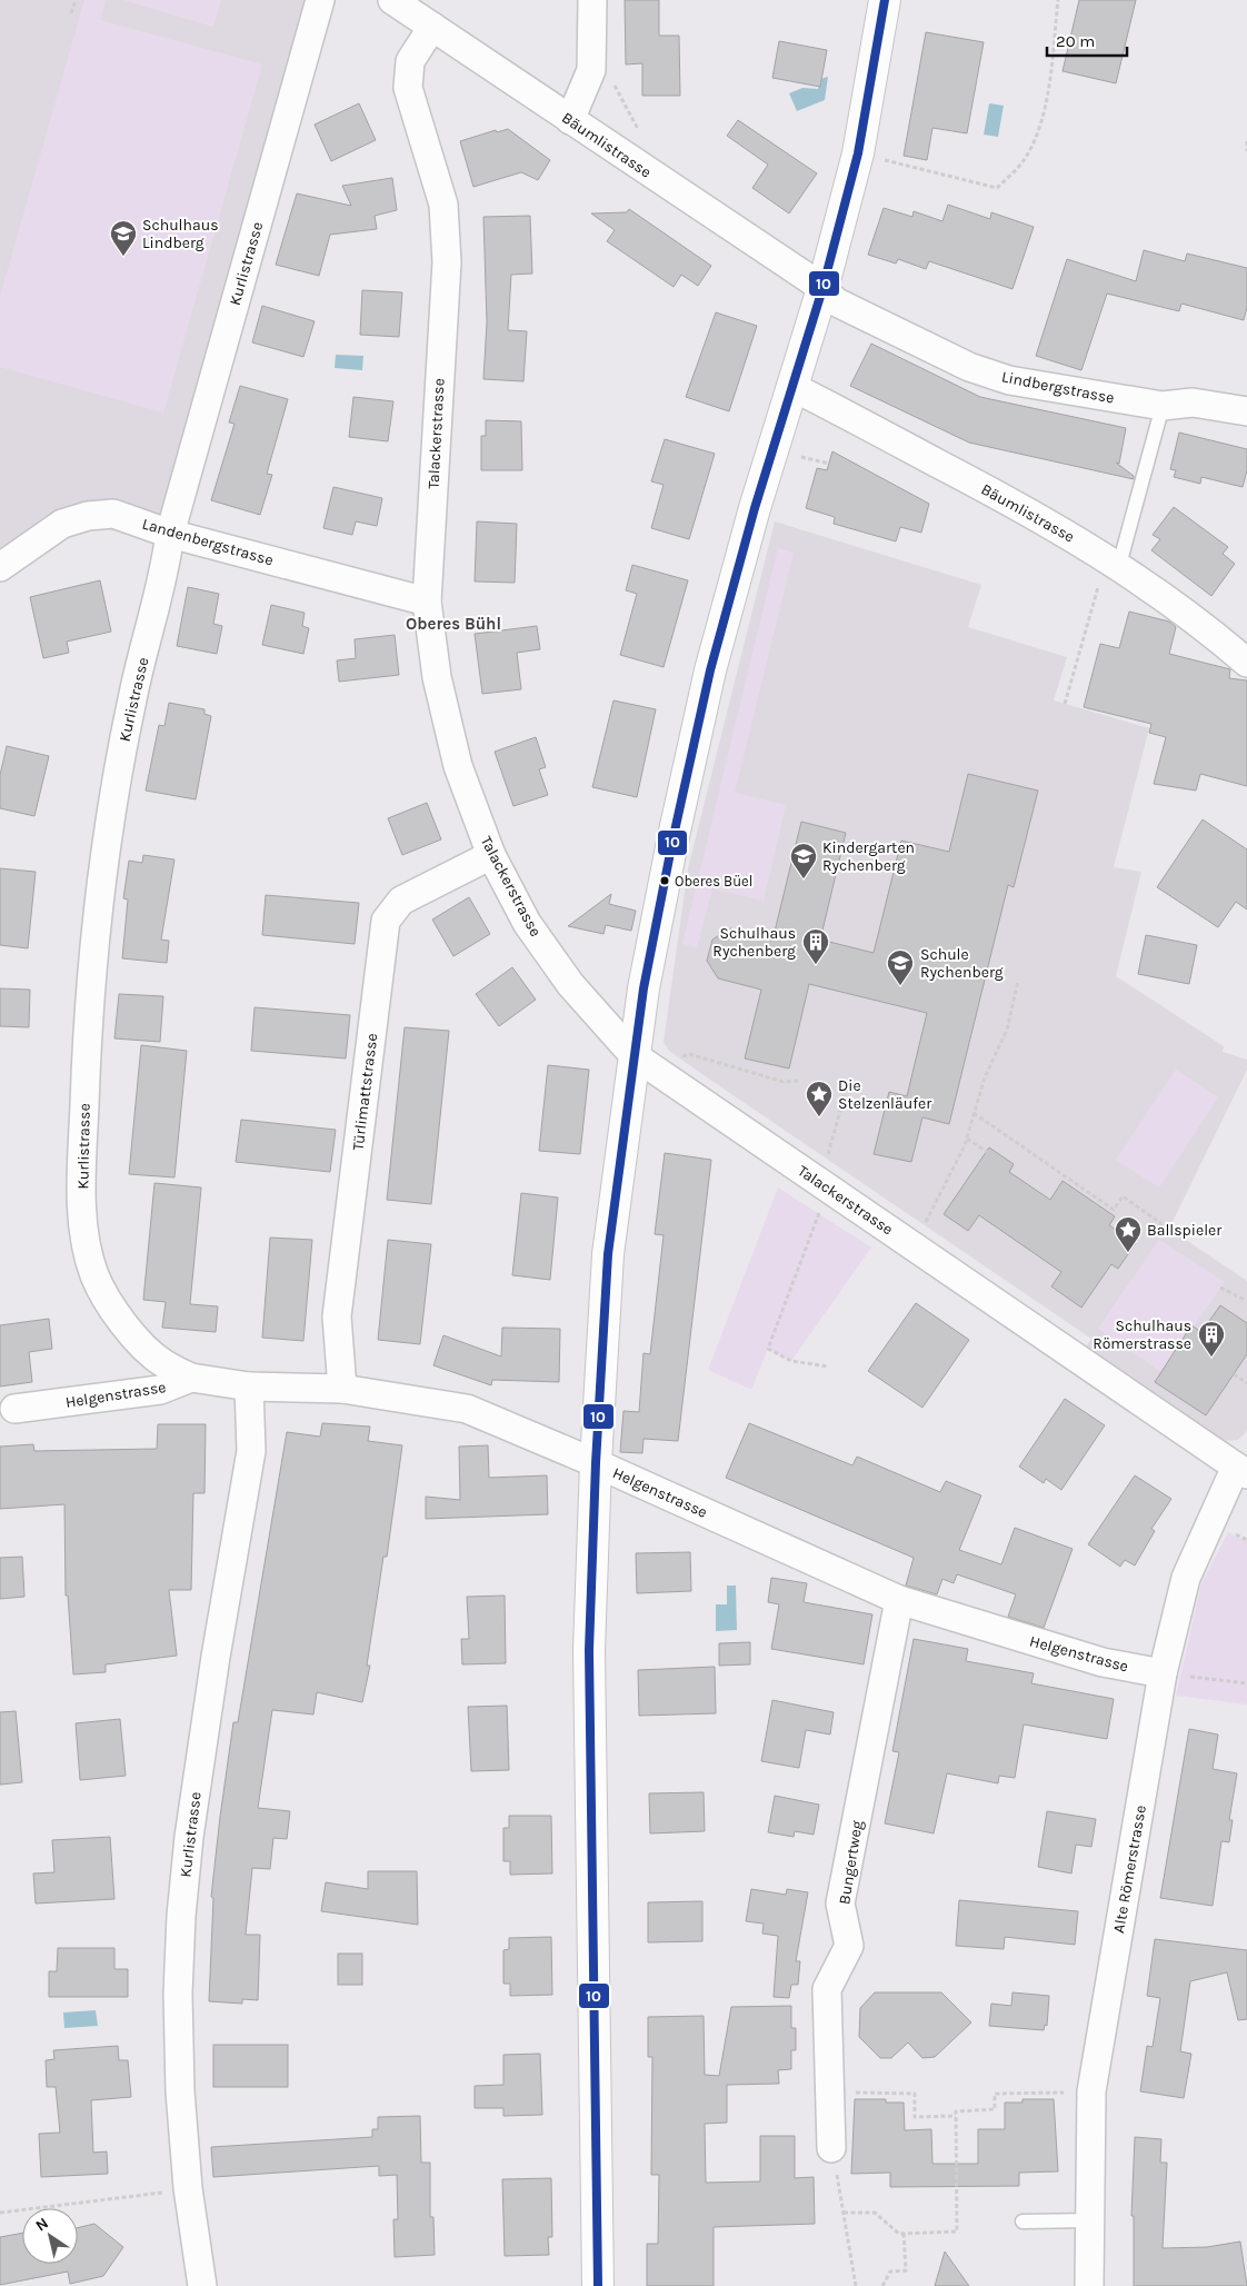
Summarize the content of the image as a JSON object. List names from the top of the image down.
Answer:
{
  "streets": {
    "street": [
      "Bäumlistrasse",
      "Kurlistrasse",
      "Lindbergstrasse",
      "Talackerstrasse",
      "Landenbergstrasse",
      "Türlimattstrasse",
      "Helgenstrasse",
      "Bungertweg",
      "Alte Römerstrasse"
    ]
  },
  "crossings": [
    ["Bäumlistrasse", "Lindbergstrasse"],
    ["Bäumlistrasse", "Talackerstrasse"],
    ["Kurlistrasse", "Landenbergstrasse"],
    ["Kurlistrasse", "Helgenstrasse"],
    ["Talackerstrasse", "Landenbergstrasse"],
    ["Talackerstrasse", "Türlimattstrasse"],
    ["Talackerstrasse", "Alte Römerstrasse"],
    ["Türlimattstrasse", "Helgenstrasse"],
    ["Helgenstrasse", "Bungertweg"],
    ["Helgenstrasse", "Alte Römerstrasse"]
  ],
  "districts": ["Oberes Bühl"],
  "places": {
    "school or university": ["Schulhaus Lindberg", "Kindergarten Rychenberg", "Schule Rychenberg"],
    "other": ["Oberes Büel"],
    "building": ["Schulhaus Rychenberg", "Schulhaus Römerstrasse"],
    "place": ["Die Stelzenläufer", "Ballspieler"]
  },
  "lines": ["transit line 10"],
  "scale_bar": "20 m",
  "north": "top left"
}
